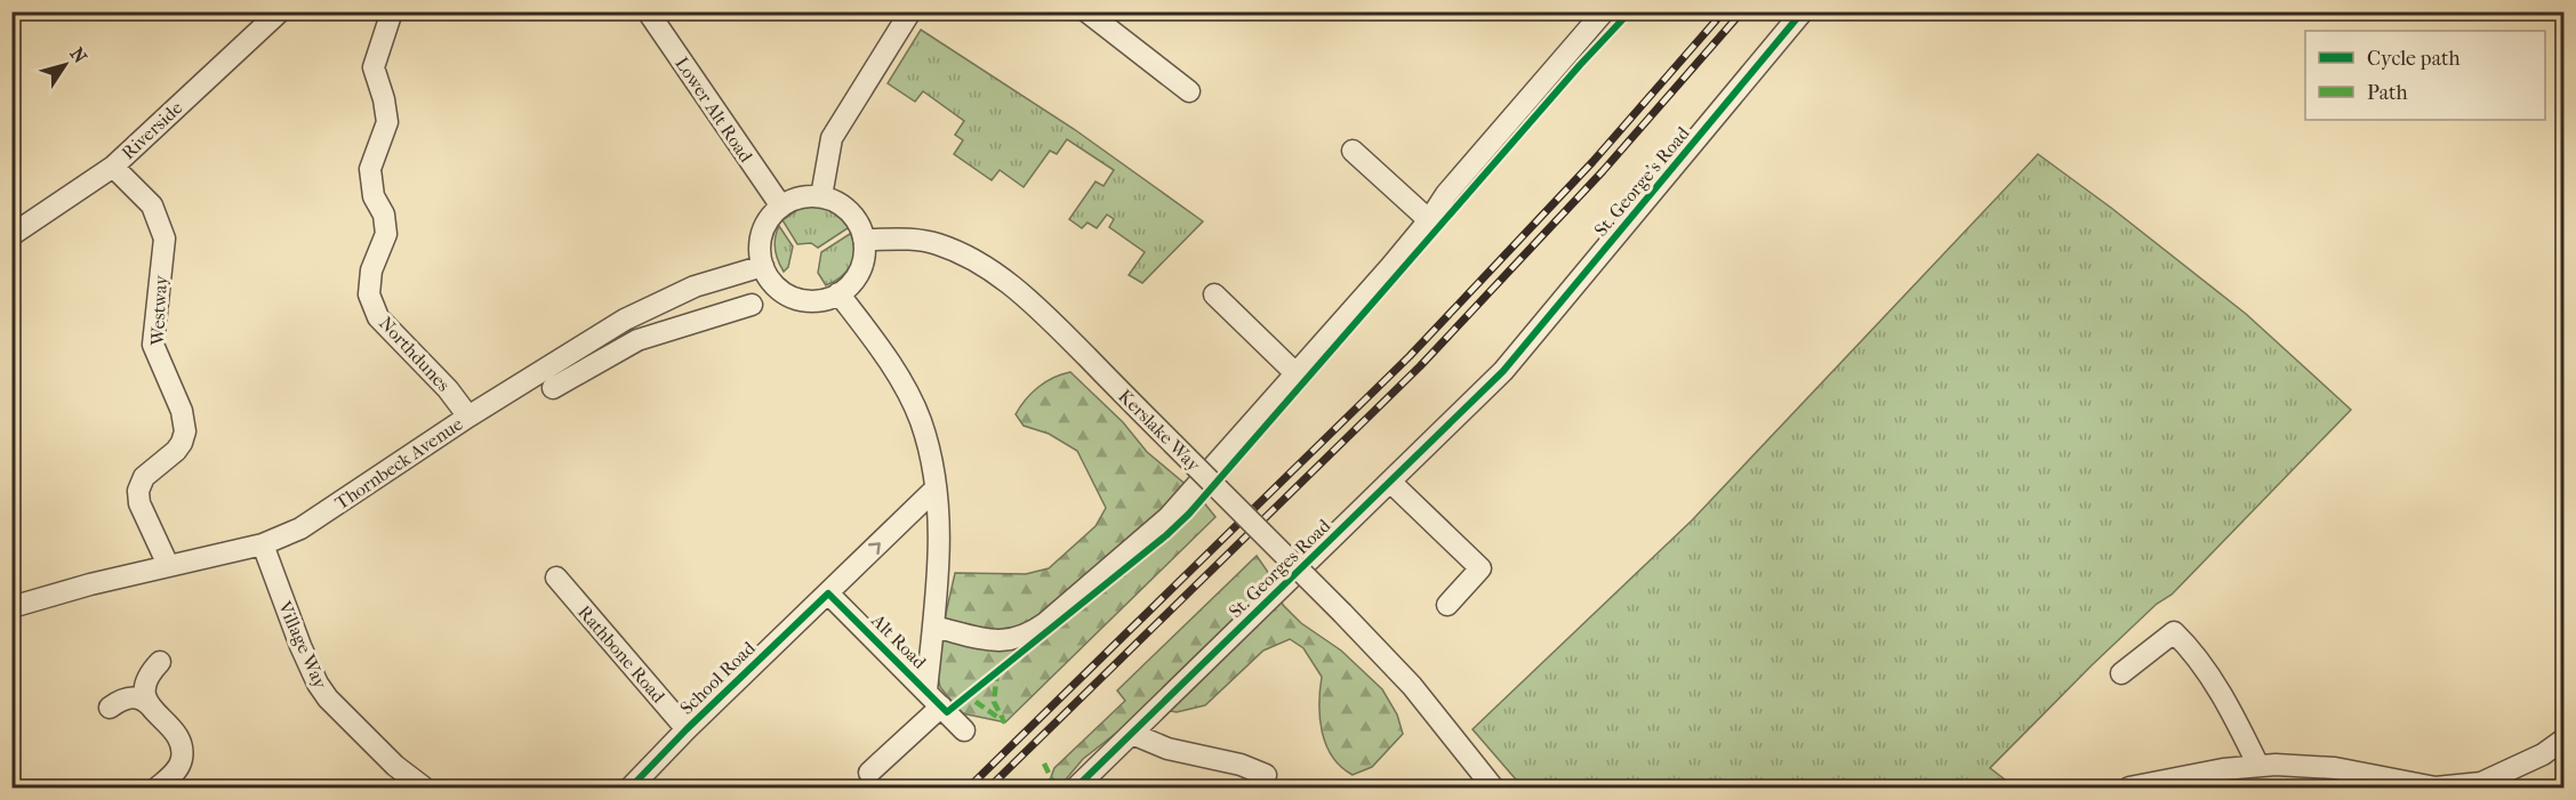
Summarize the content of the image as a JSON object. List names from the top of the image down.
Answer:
{
  "streets": {
    "street": [
      "Lower Alt Road",
      "Riverside",
      "St. George's Road",
      "Westway",
      "Northdunes",
      "Kerslake Way",
      "Thornbeck Avenue",
      "St. Georges Road",
      "Alt Road",
      "Village Way",
      "Rathbone Road",
      "School Road"
    ]
  },
  "crossings": [
    ["Lower Alt Road", "Kerslake Way"],
    ["Lower Alt Road", "Thornbeck Avenue"],
    ["Riverside", "Westway"],
    ["St. George's Road", "St. Georges Road"],
    ["Westway", "Thornbeck Avenue"],
    ["Northdunes", "Thornbeck Avenue"],
    ["Kerslake Way", "Thornbeck Avenue"],
    ["Thornbeck Avenue", "Village Way"],
    ["Alt Road", "School Road"],
    ["Rathbone Road", "School Road"]
  ],
  "legend": ["Cycle path", "Path"],
  "north": "top right"
}
